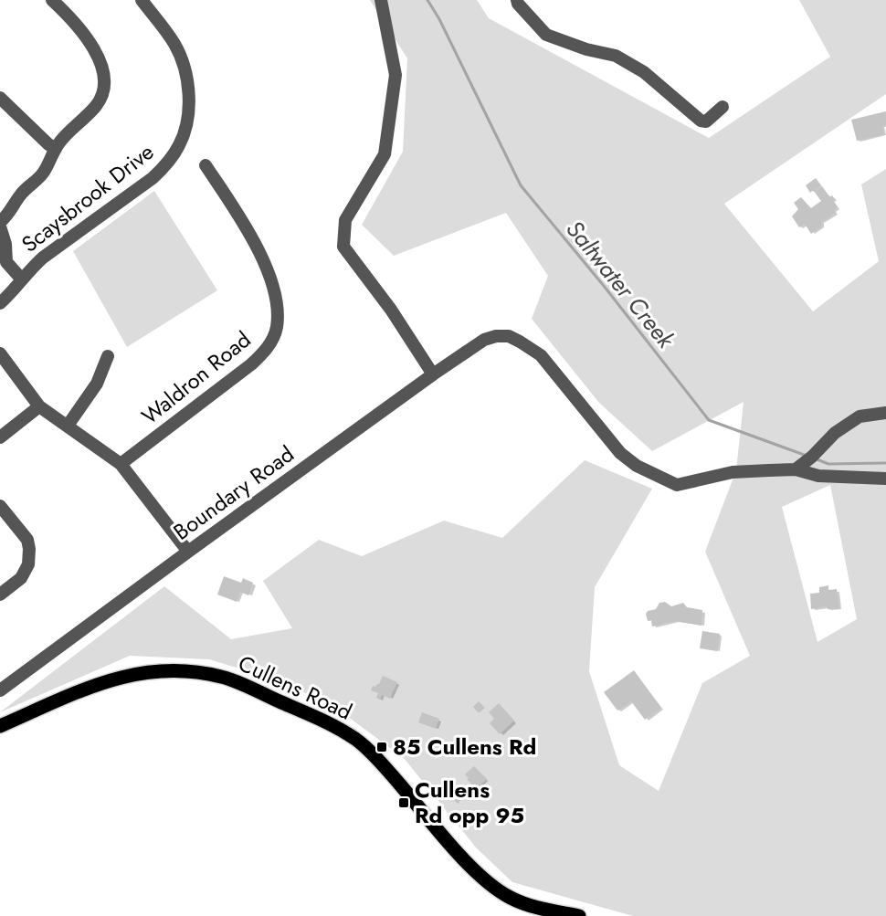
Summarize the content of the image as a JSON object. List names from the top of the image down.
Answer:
{
  "streets": {
    "main road": ["Cullens Road"],
    "street": ["Scaysbrook Drive", "Waldron Road", "Boundary Road"]
  },
  "water": ["Saltwater Creek"],
  "places": {
    "transit": ["85 Cullens Rd", "Cullens Rd opp 95"]
  }
}
